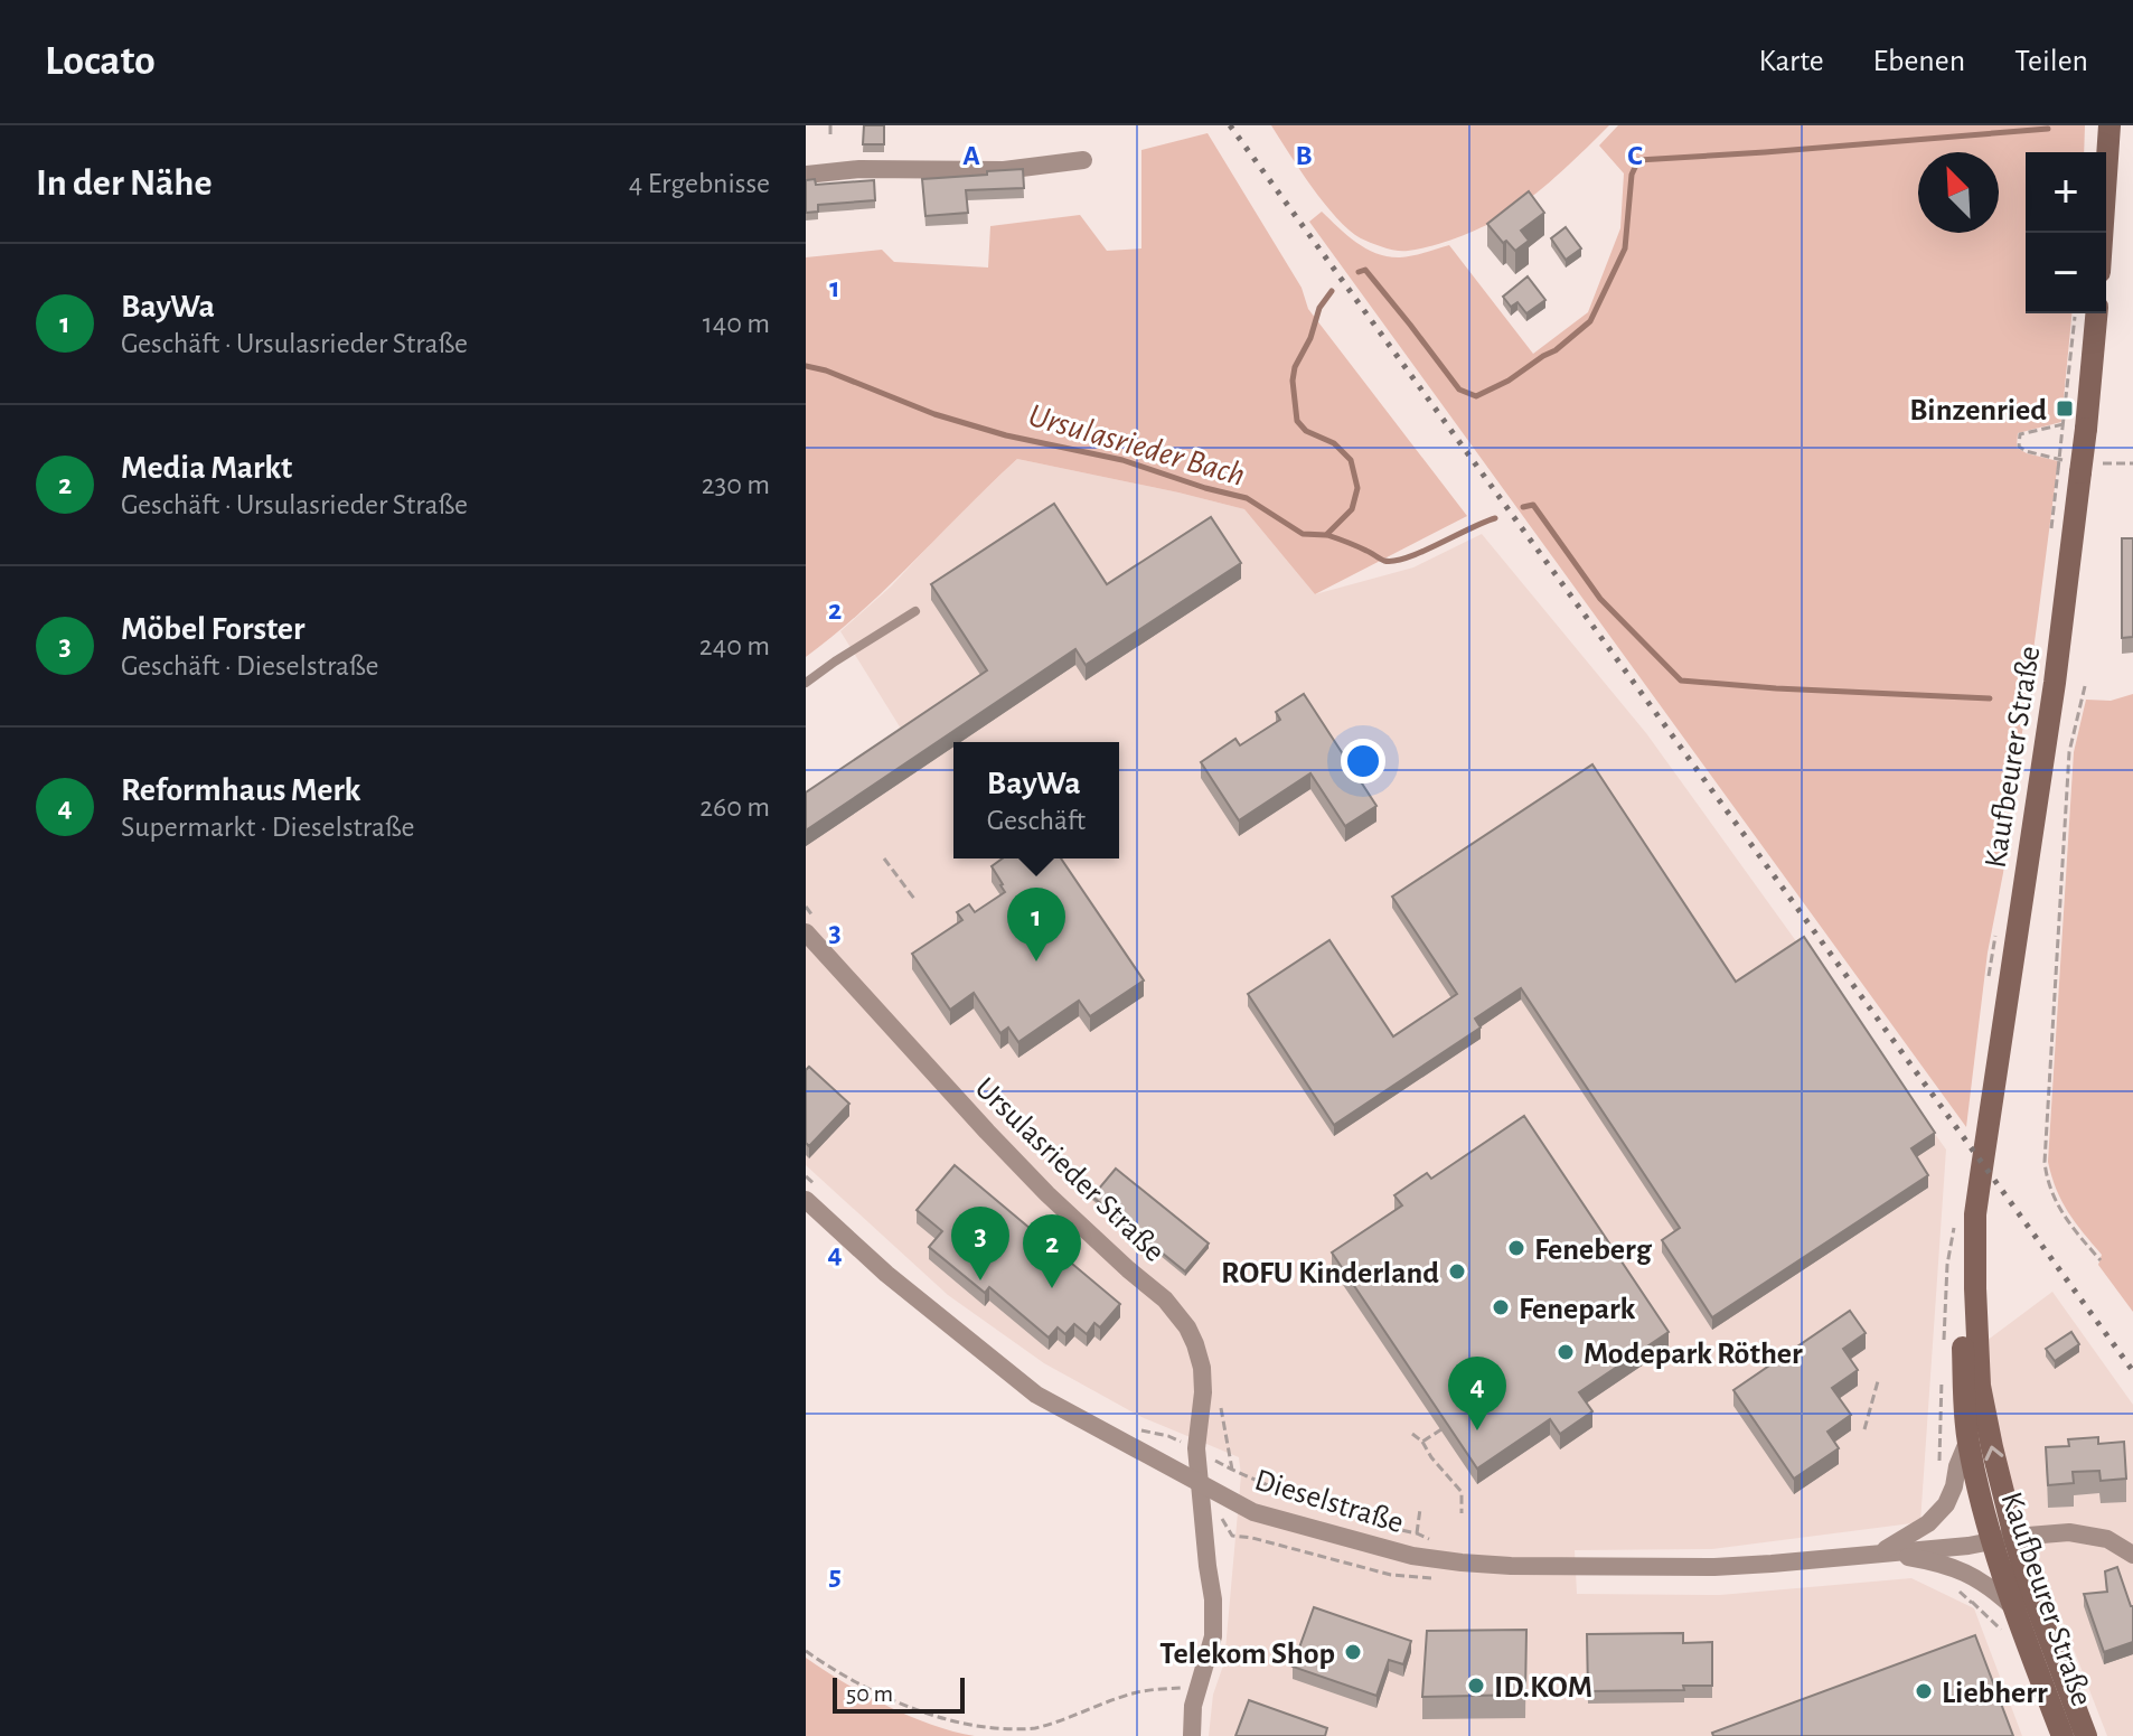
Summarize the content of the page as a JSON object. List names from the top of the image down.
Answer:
{
  "streets": {
    "main road": ["Kaufbeurer Straße"],
    "street": ["Ursulasrieder Straße", "Dieselstraße"]
  },
  "crossings": [
    ["Kaufbeurer Straße", "Dieselstraße"],
    ["Ursulasrieder Straße", "Dieselstraße"]
  ],
  "water": ["Ursulasrieder Bach"],
  "places": {
    "transit": ["Binzenried"],
    "other": [
      "Feneberg",
      "ROFU Kinderland",
      "Fenepark",
      "Modepark Röther",
      "Telekom Shop",
      "ID.KOM",
      "Liebherr"
    ]
  },
  "scale_bar": "50 m",
  "north": "top left",
  "page": {
    "header": "Locato",
    "nav": ["Karte", "Ebenen", "Teilen"],
    "heading": ["In der Nähe", "4 Ergebnisse"],
    "map_buttons": ["+", "−"],
    "list": [
      {
        "mark": "1",
        "name": "BayWa",
        "note": "Geschäft · Ursulasrieder Straße",
        "value": "140 m"
      },
      {
        "mark": "2",
        "name": "Media Markt",
        "note": "Geschäft · Ursulasrieder Straße",
        "value": "230 m"
      },
      {
        "mark": "3",
        "name": "Möbel Forster",
        "note": "Geschäft · Dieselstraße",
        "value": "240 m"
      },
      {
        "mark": "4",
        "name": "Reformhaus Merk",
        "note": "Supermarkt · Dieselstraße",
        "value": "260 m"
      }
    ],
    "popup": ["BayWa", "Geschäft"],
    "pins": [
      "1",
      "3",
      "2",
      "4"
    ],
    "scale": "50 m"
  },
  "grid": {
    "columns": ["A", "B", "C"],
    "rows": [
      "1",
      "2",
      "3",
      "4",
      "5"
    ]
  }
}
